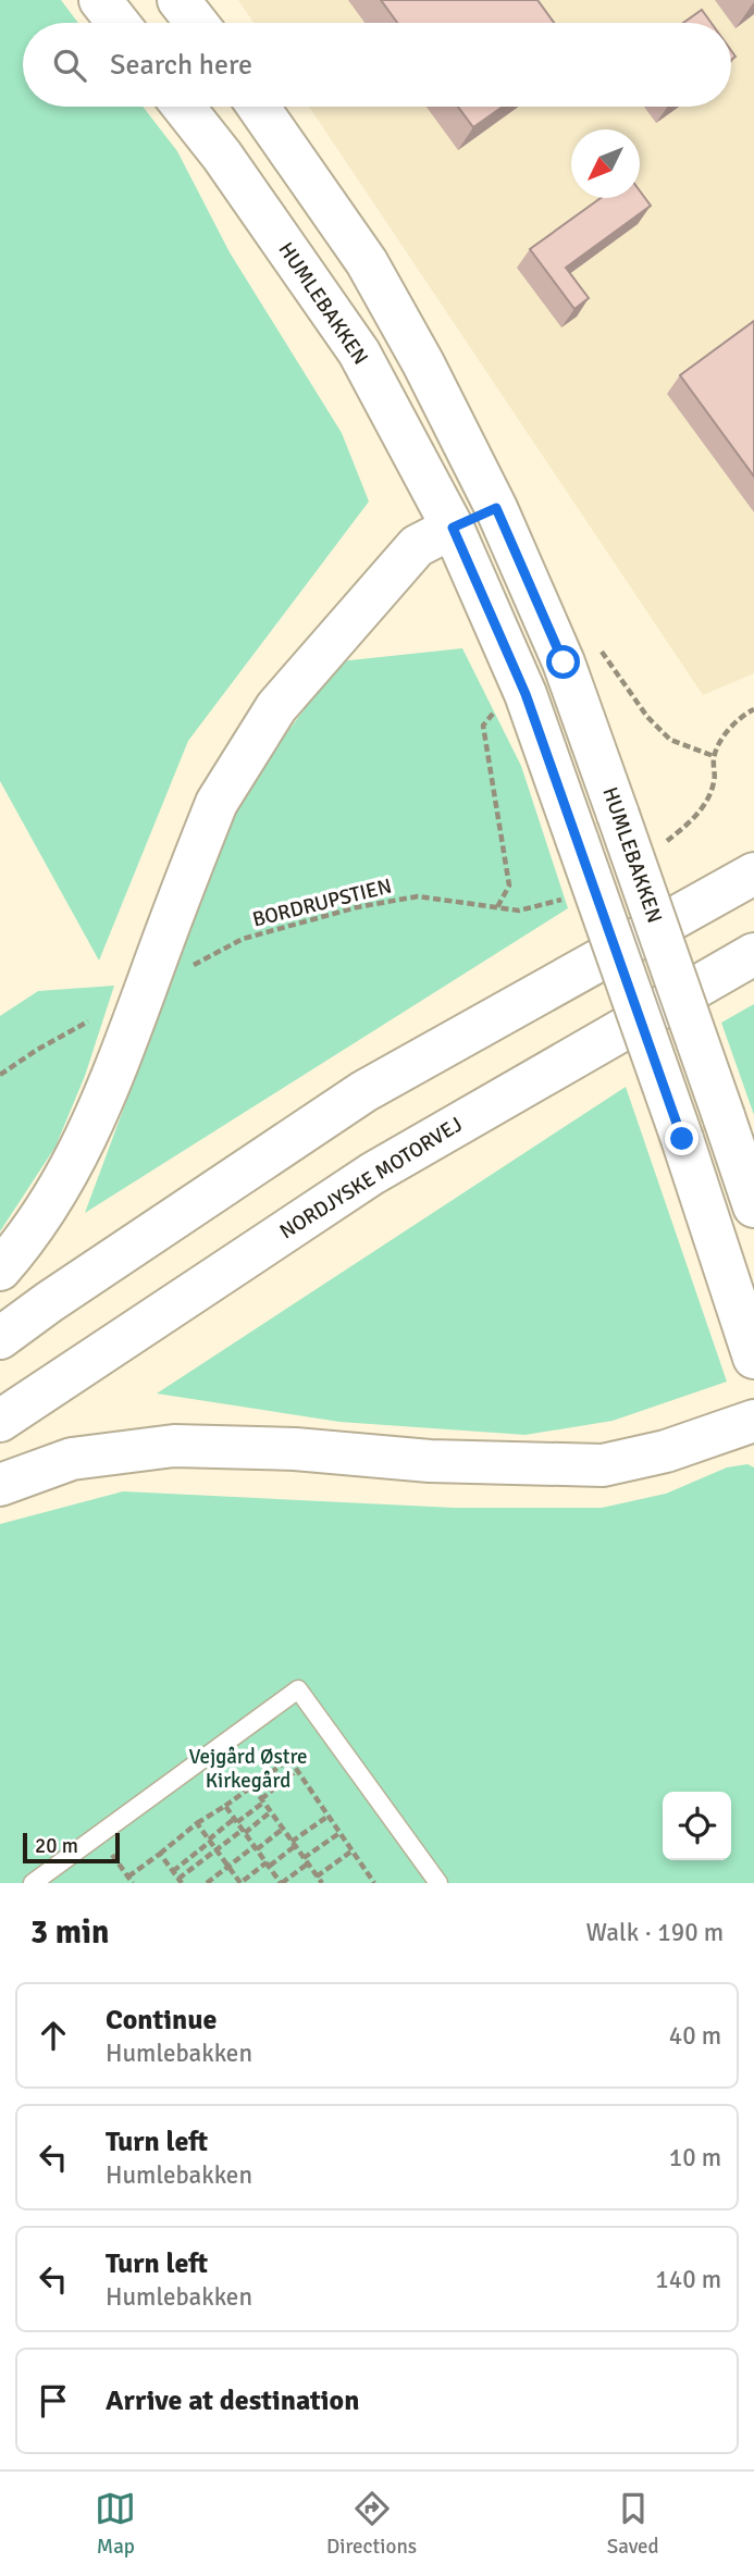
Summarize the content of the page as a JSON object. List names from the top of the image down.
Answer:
{
  "streets": {
    "main road": ["HUMLEBAKKEN", "NORDJYSKE MOTORVEJ"],
    "path": ["BORDRUPSTIEN"]
  },
  "parks": ["Vejgård Østre Kirkegård"],
  "scale_bar": "20 m",
  "north": "bottom left",
  "page": {
    "search": "Search here",
    "scale": "20 m",
    "heading": ["3 min", "Walk · 190 m"],
    "list": [
      ["Continue", "Humlebakken", "40 m"],
      ["Turn left", "Humlebakken", "10 m"],
      ["Turn left", "Humlebakken", "140 m"],
      "Arrive at destination"
    ],
    "nav": ["Map", "Directions", "Saved"]
  }
}
